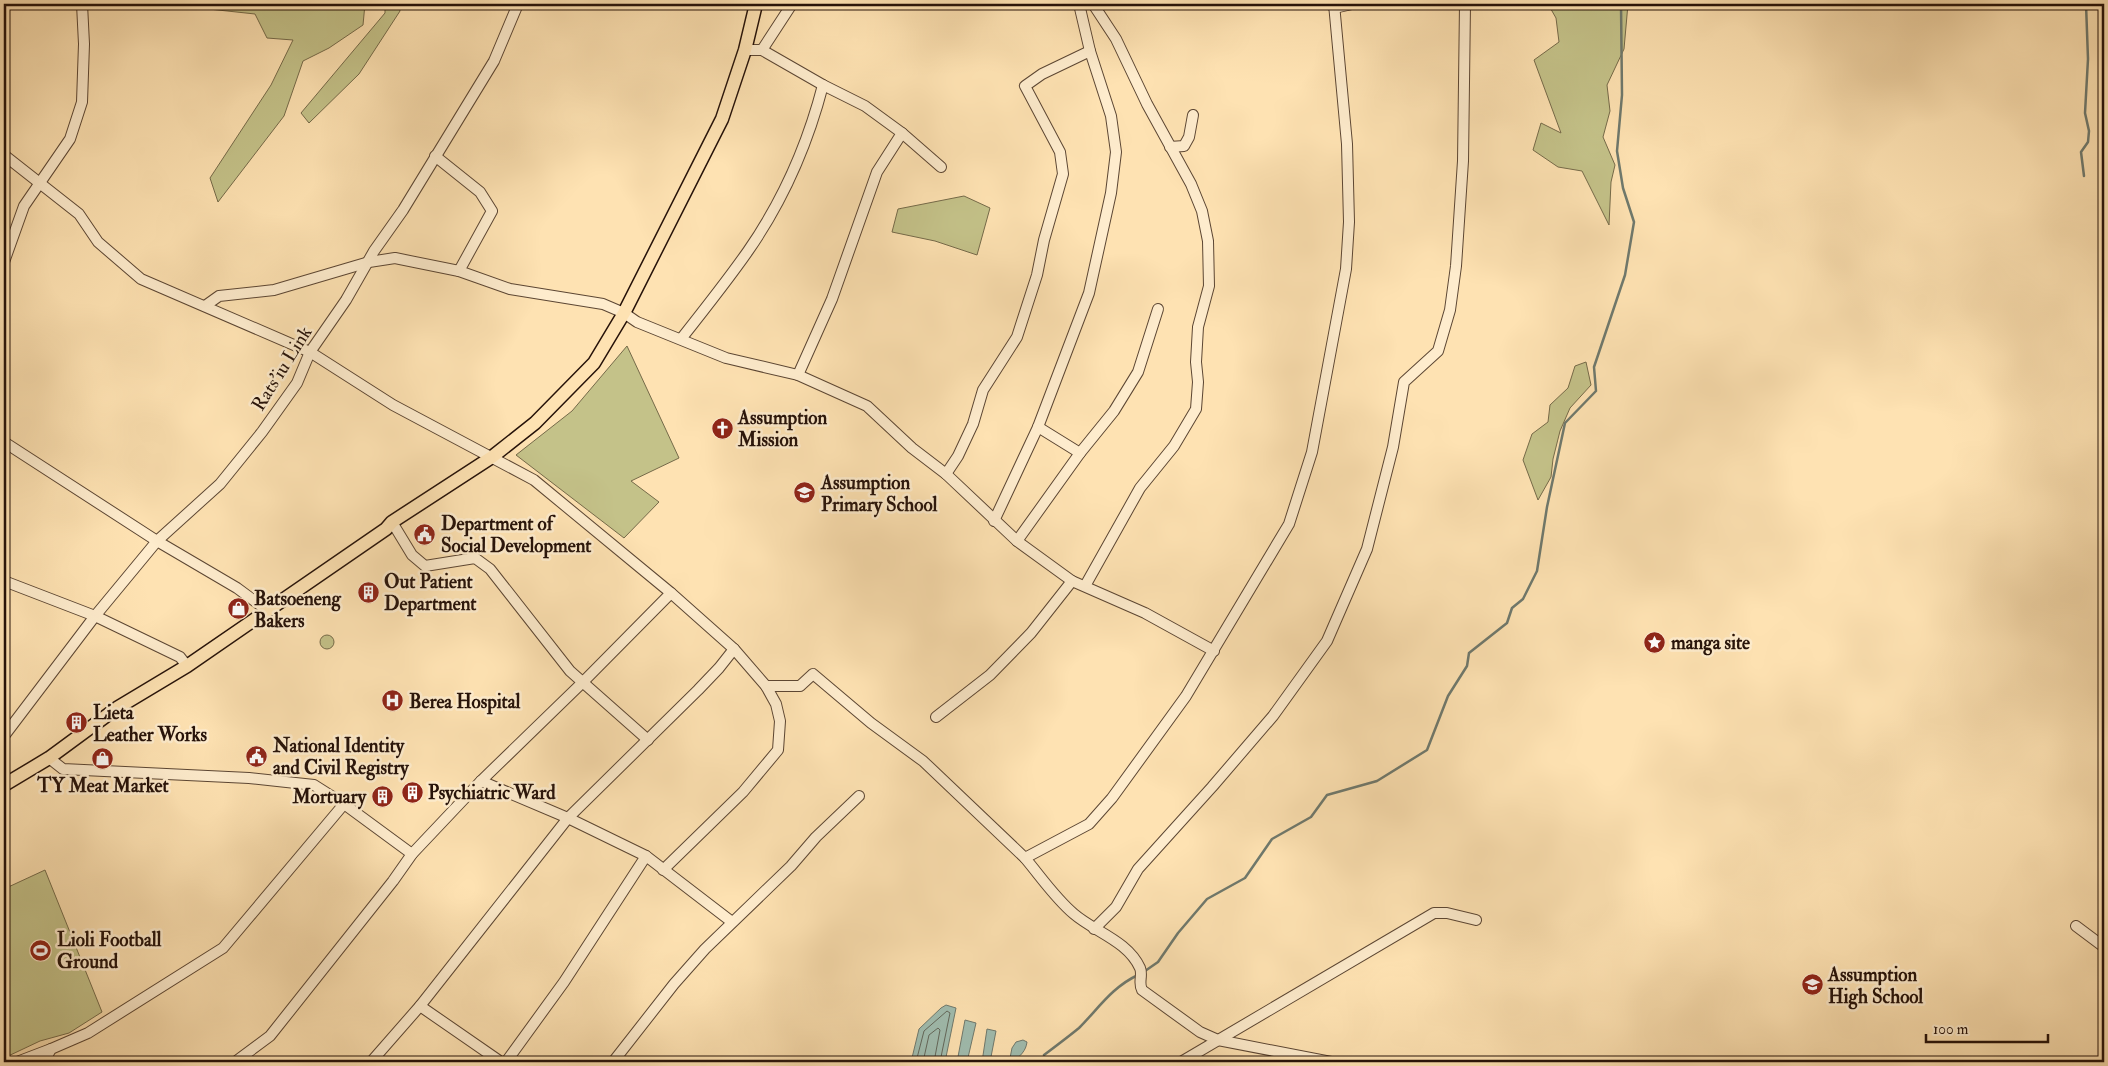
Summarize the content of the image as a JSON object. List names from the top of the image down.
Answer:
{
  "streets": {
    "street": ["Rats'iu Link"]
  },
  "places": {
    "church": ["Assumption Mission"],
    "school or university": ["Assumption Primary School", "Assumption High School"],
    "public building": ["Department of Social Development", "National Identity and Civil Registry"],
    "building": [
      "Out Patient Department",
      "Lieta Leather Works",
      "Psychiatric Ward",
      "Mortuary"
    ],
    "shop": ["Batsoeneng Bakers", "TY Meat Market"],
    "place": ["manga site"],
    "hospital": ["Berea Hospital"],
    "sports": ["Lioli Football Ground"]
  },
  "scale_bar": "100 m"
}
